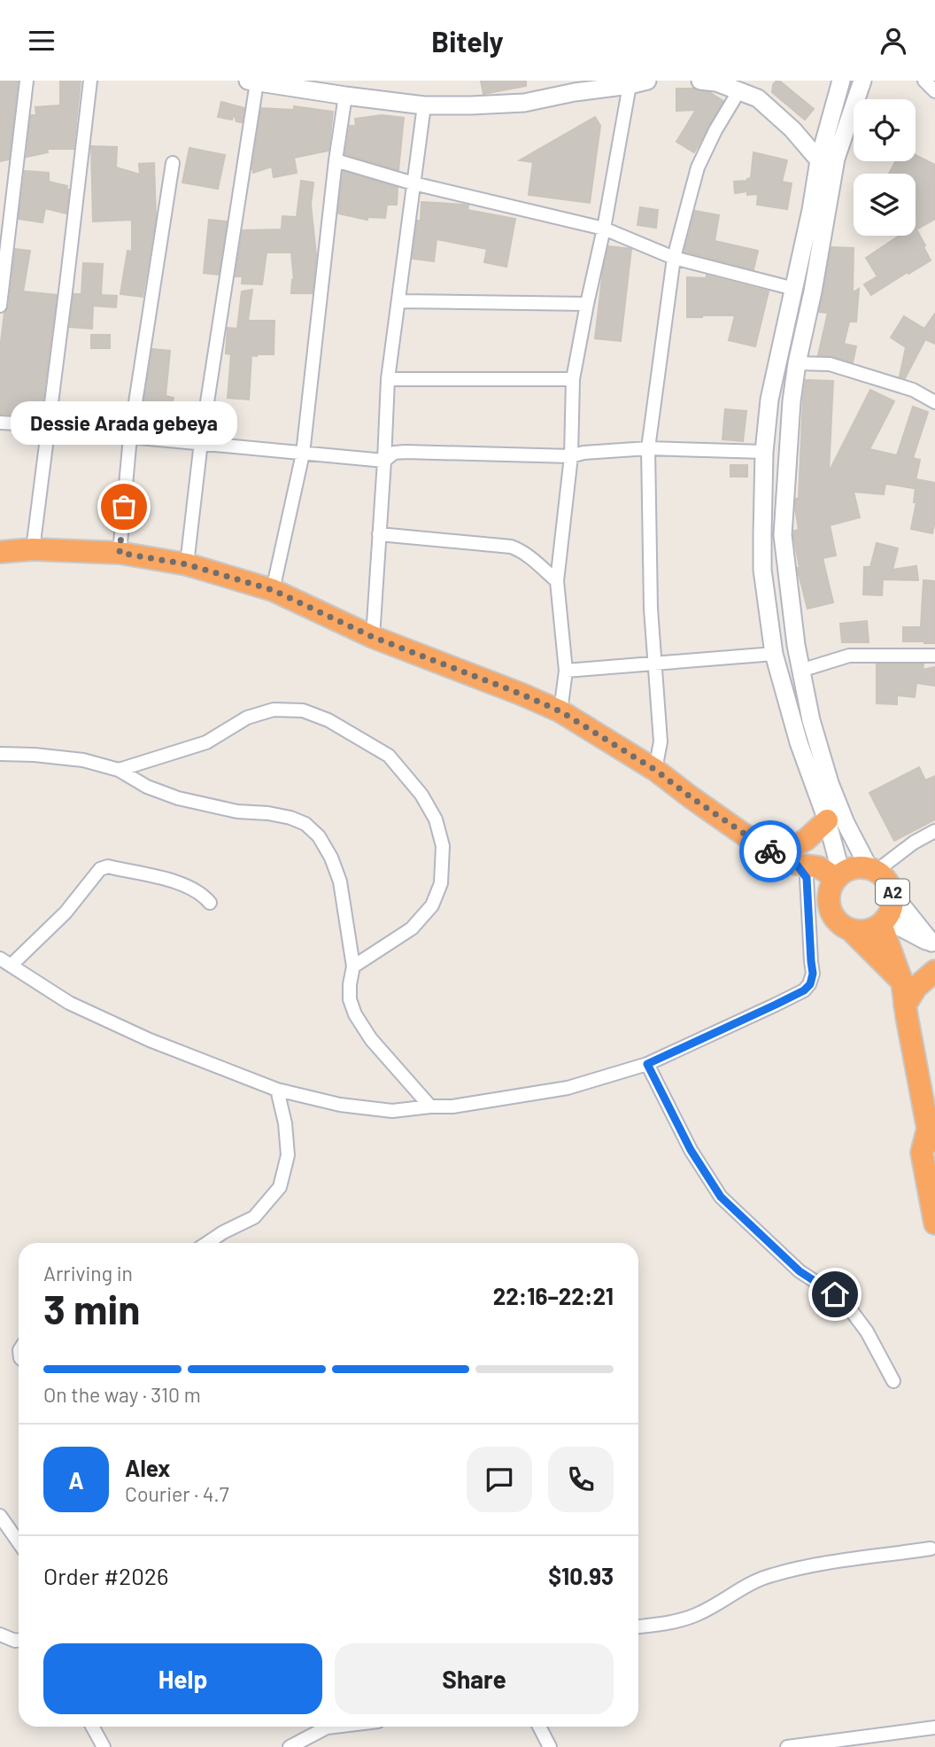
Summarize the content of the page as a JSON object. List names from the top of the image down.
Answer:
{
  "streets": {
    "highway": ["A2"]
  },
  "places": ["Dessie Arada gebeya"],
  "page": {
    "header": "Bitely",
    "bubble": "Dessie Arada gebeya",
    "heading": ["3 min", "Arriving in", "22:16–22:21"],
    "panel": [
      "Alex",
      "Courier · 4.7",
      "Order #2026",
      "$10.93"
    ],
    "bar": "On the way · 310 m",
    "round": "A",
    "buttons": ["Help", "Share"]
  }
}
